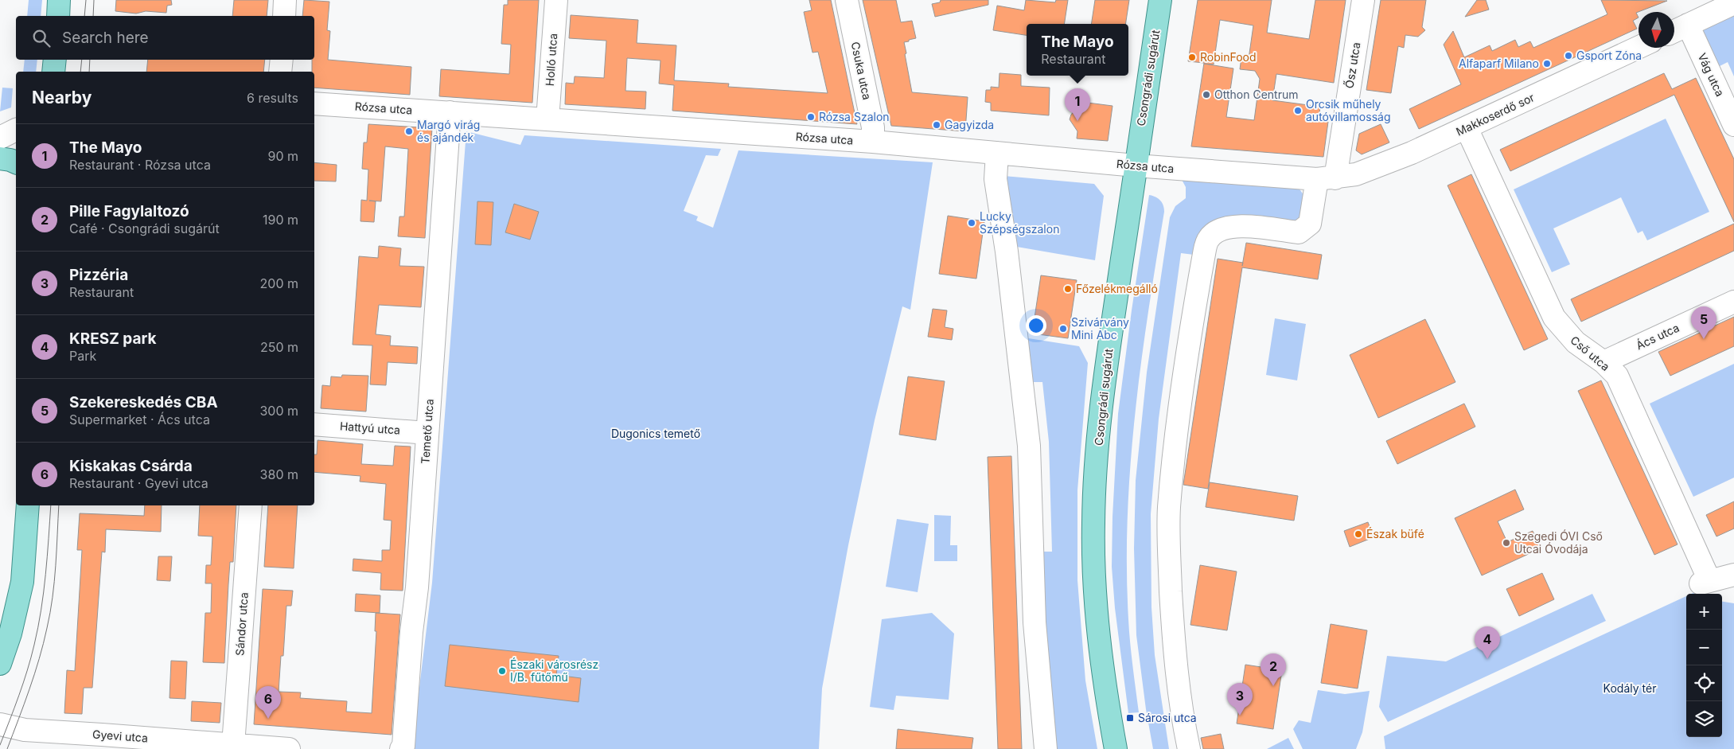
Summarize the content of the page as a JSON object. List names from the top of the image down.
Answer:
{
  "streets": {
    "main road": ["Csongrádi sugárút"],
    "street": [
      "Holló utca",
      "Ősz utca",
      "Csuka utca",
      "Vág utca",
      "Rózsa utca",
      "Makkoserdő sor",
      "Ács utca",
      "Cső utca",
      "Hattyú utca",
      "Temető utca",
      "Sándor utca",
      "Gyevi utca"
    ]
  },
  "crossings": [
    ["Holló utca", "Rózsa utca"],
    ["Ősz utca", "Rózsa utca"],
    ["Ősz utca", "Makkoserdő sor"],
    ["Csuka utca", "Rózsa utca"],
    ["Csongrádi sugárút", "Rózsa utca"],
    ["Rózsa utca", "Makkoserdő sor"],
    ["Rózsa utca", "Temető utca"],
    ["Makkoserdő sor", "Cső utca"],
    ["Ács utca", "Cső utca"],
    ["Hattyú utca", "Temető utca"],
    ["Sándor utca", "Gyevi utca"]
  ],
  "parks": ["Dugonics temető", "Kodály tér"],
  "places": {
    "other": [
      "Gsport Zóna",
      "RobinFood",
      "Alfaparf Milano",
      "Otthon Centrum",
      "Orcsik műhely autóvillamosság",
      "Rózsa Szalon",
      "Gagyizda",
      "Margó virág és ajándék",
      "Lucky Szépségszalon",
      "Főzelékmegálló",
      "Szivárvány Mini Abc",
      "Észak büfé",
      "Szegedi ÓVI Cső Utcai Óvodája",
      "Északi városrész I/B. fűtőmű"
    ],
    "transit": ["Sárosi utca"]
  },
  "north": "bottom",
  "page": {
    "search": "Search here",
    "popup": ["The Mayo", "Restaurant"],
    "heading": ["Nearby", "6 results"],
    "pins": [
      "1",
      "5",
      "4",
      "2",
      "3",
      "6"
    ],
    "list": [
      {
        "mark": "1",
        "name": "The Mayo",
        "note": "Restaurant · Rózsa utca",
        "value": "90 m"
      },
      {
        "mark": "2",
        "name": "Pille Fagylaltozó",
        "note": "Café · Csongrádi sugárút",
        "value": "190 m"
      },
      {
        "mark": "3",
        "name": "Pizzéria",
        "note": "Restaurant",
        "value": "200 m"
      },
      {
        "mark": "4",
        "name": "KRESZ park",
        "note": "Park",
        "value": "250 m"
      },
      {
        "mark": "5",
        "name": "Szekereskedés CBA",
        "note": "Supermarket · Ács utca",
        "value": "300 m"
      },
      {
        "mark": "6",
        "name": "Kiskakas Csárda",
        "note": "Restaurant · Gyevi utca",
        "value": "380 m"
      }
    ],
    "map_buttons": ["+", "−"]
  }
}
